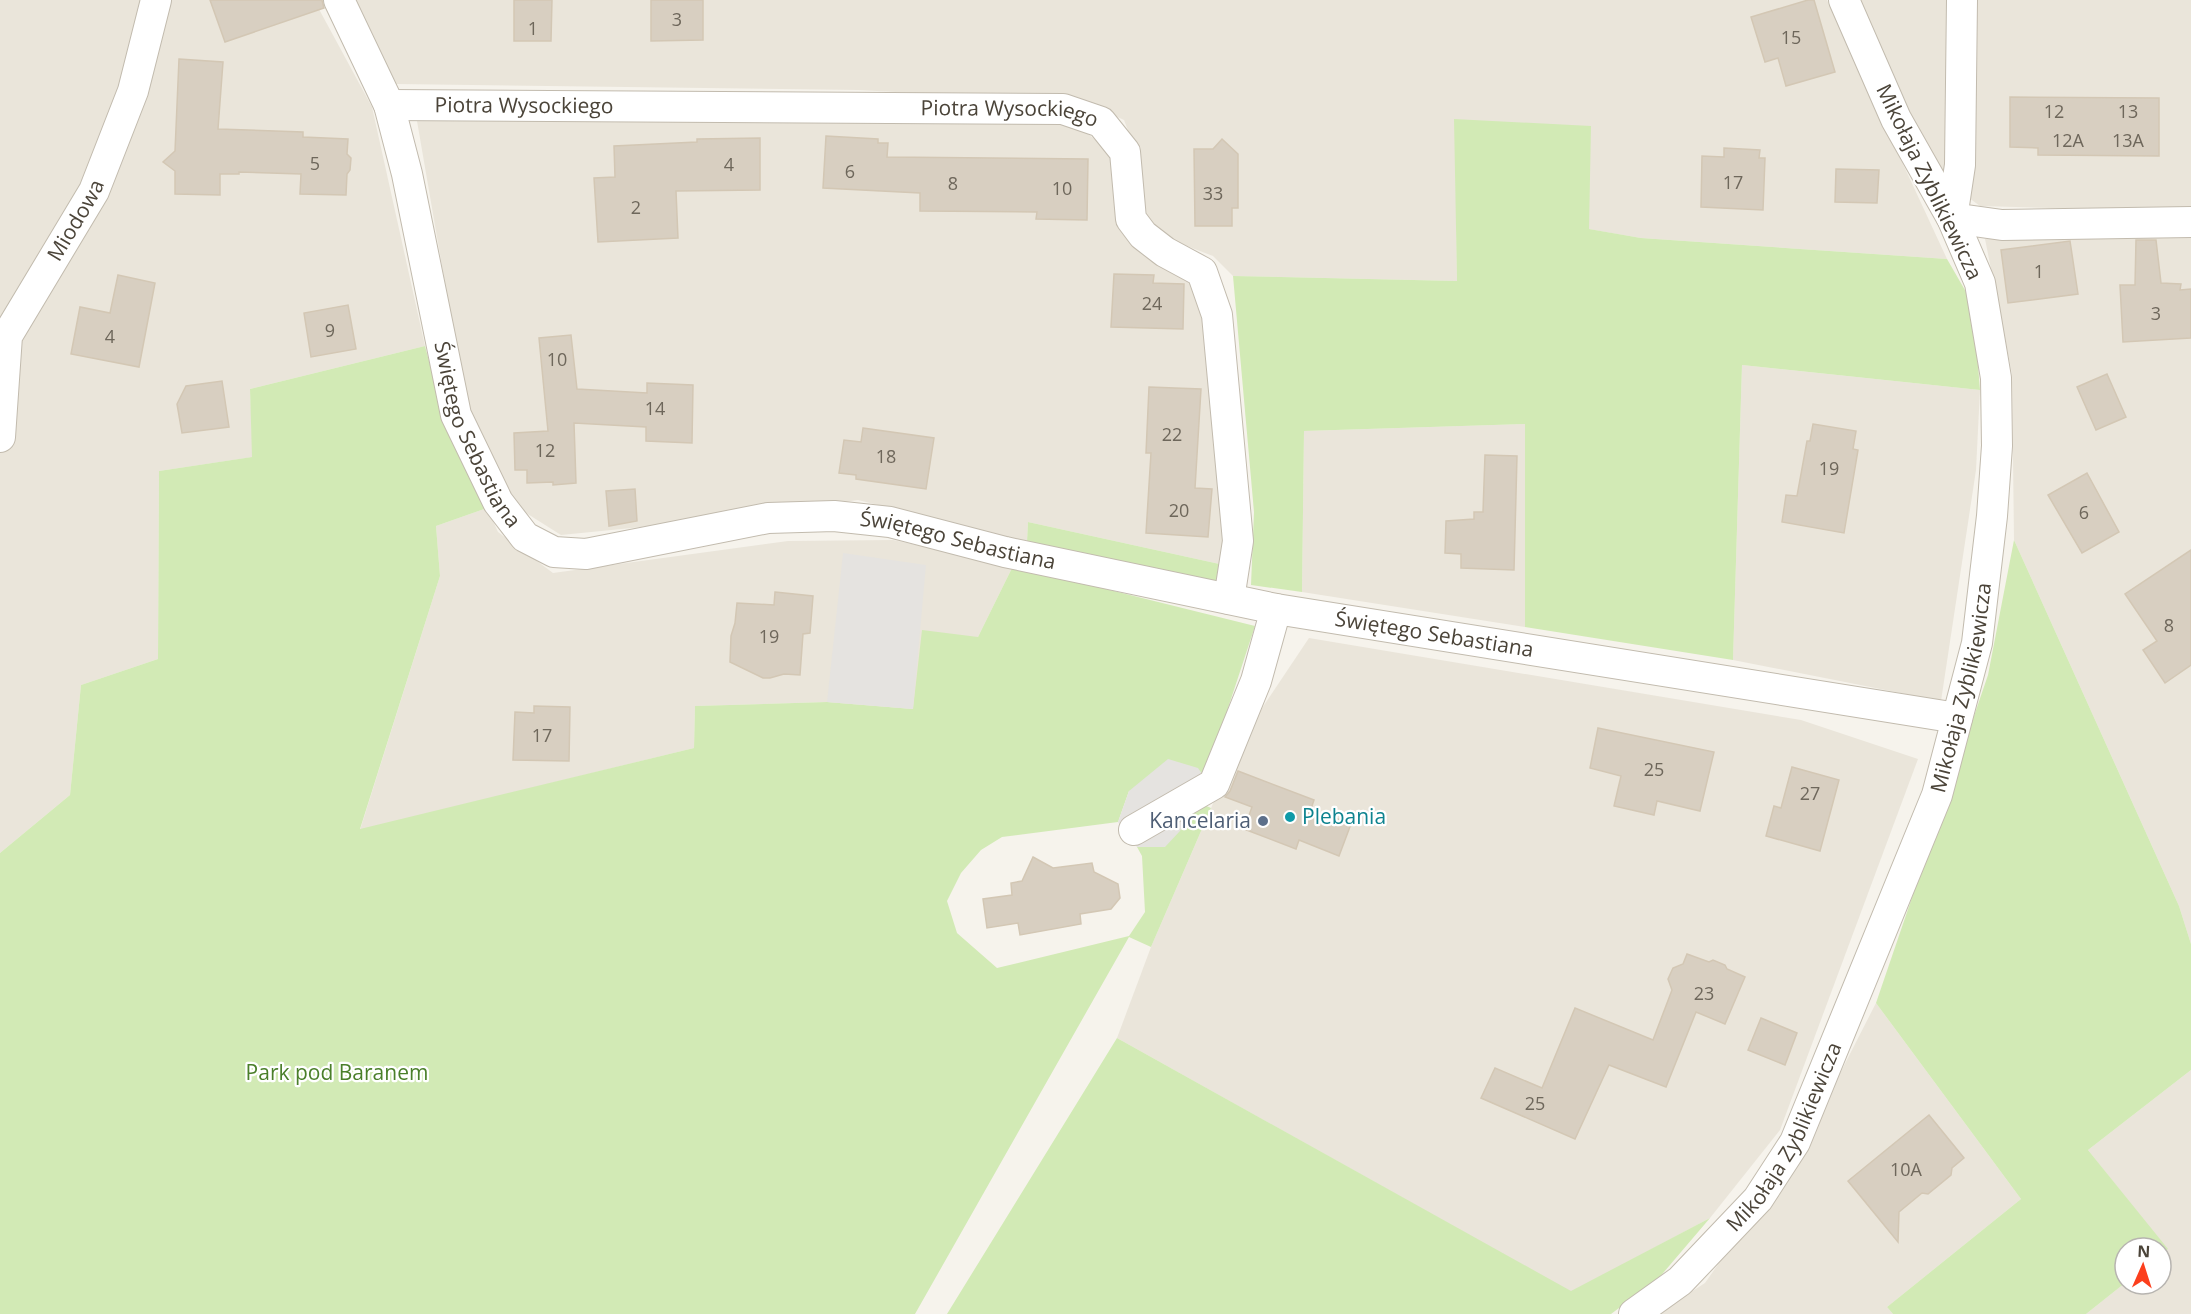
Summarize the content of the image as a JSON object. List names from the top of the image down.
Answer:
{
  "streets": {
    "street": [
      "Piotra Wysockiego",
      "Mikołaja Zyblikiewicza",
      "Miodowa",
      "Świętego Sebastiana"
    ]
  },
  "crossings": [
    ["Piotra Wysockiego", "Świętego Sebastiana"],
    ["Mikołaja Zyblikiewicza", "Świętego Sebastiana"]
  ],
  "parks": ["Park pod Baranem"],
  "places": ["Plebania", "Kancelaria"],
  "house_numbers": [
    "3",
    "1",
    "15",
    "12",
    "13",
    "12A",
    "13A",
    "5",
    "4",
    "6",
    "17",
    "8",
    "10",
    "33",
    "2",
    "1",
    "24",
    "3",
    "9",
    "4",
    "10",
    "14",
    "22",
    "12",
    "18",
    "19",
    "20",
    "6",
    "8",
    "19",
    "17",
    "25",
    "27",
    "23",
    "25",
    "10A"
  ],
  "north": "top"
}
